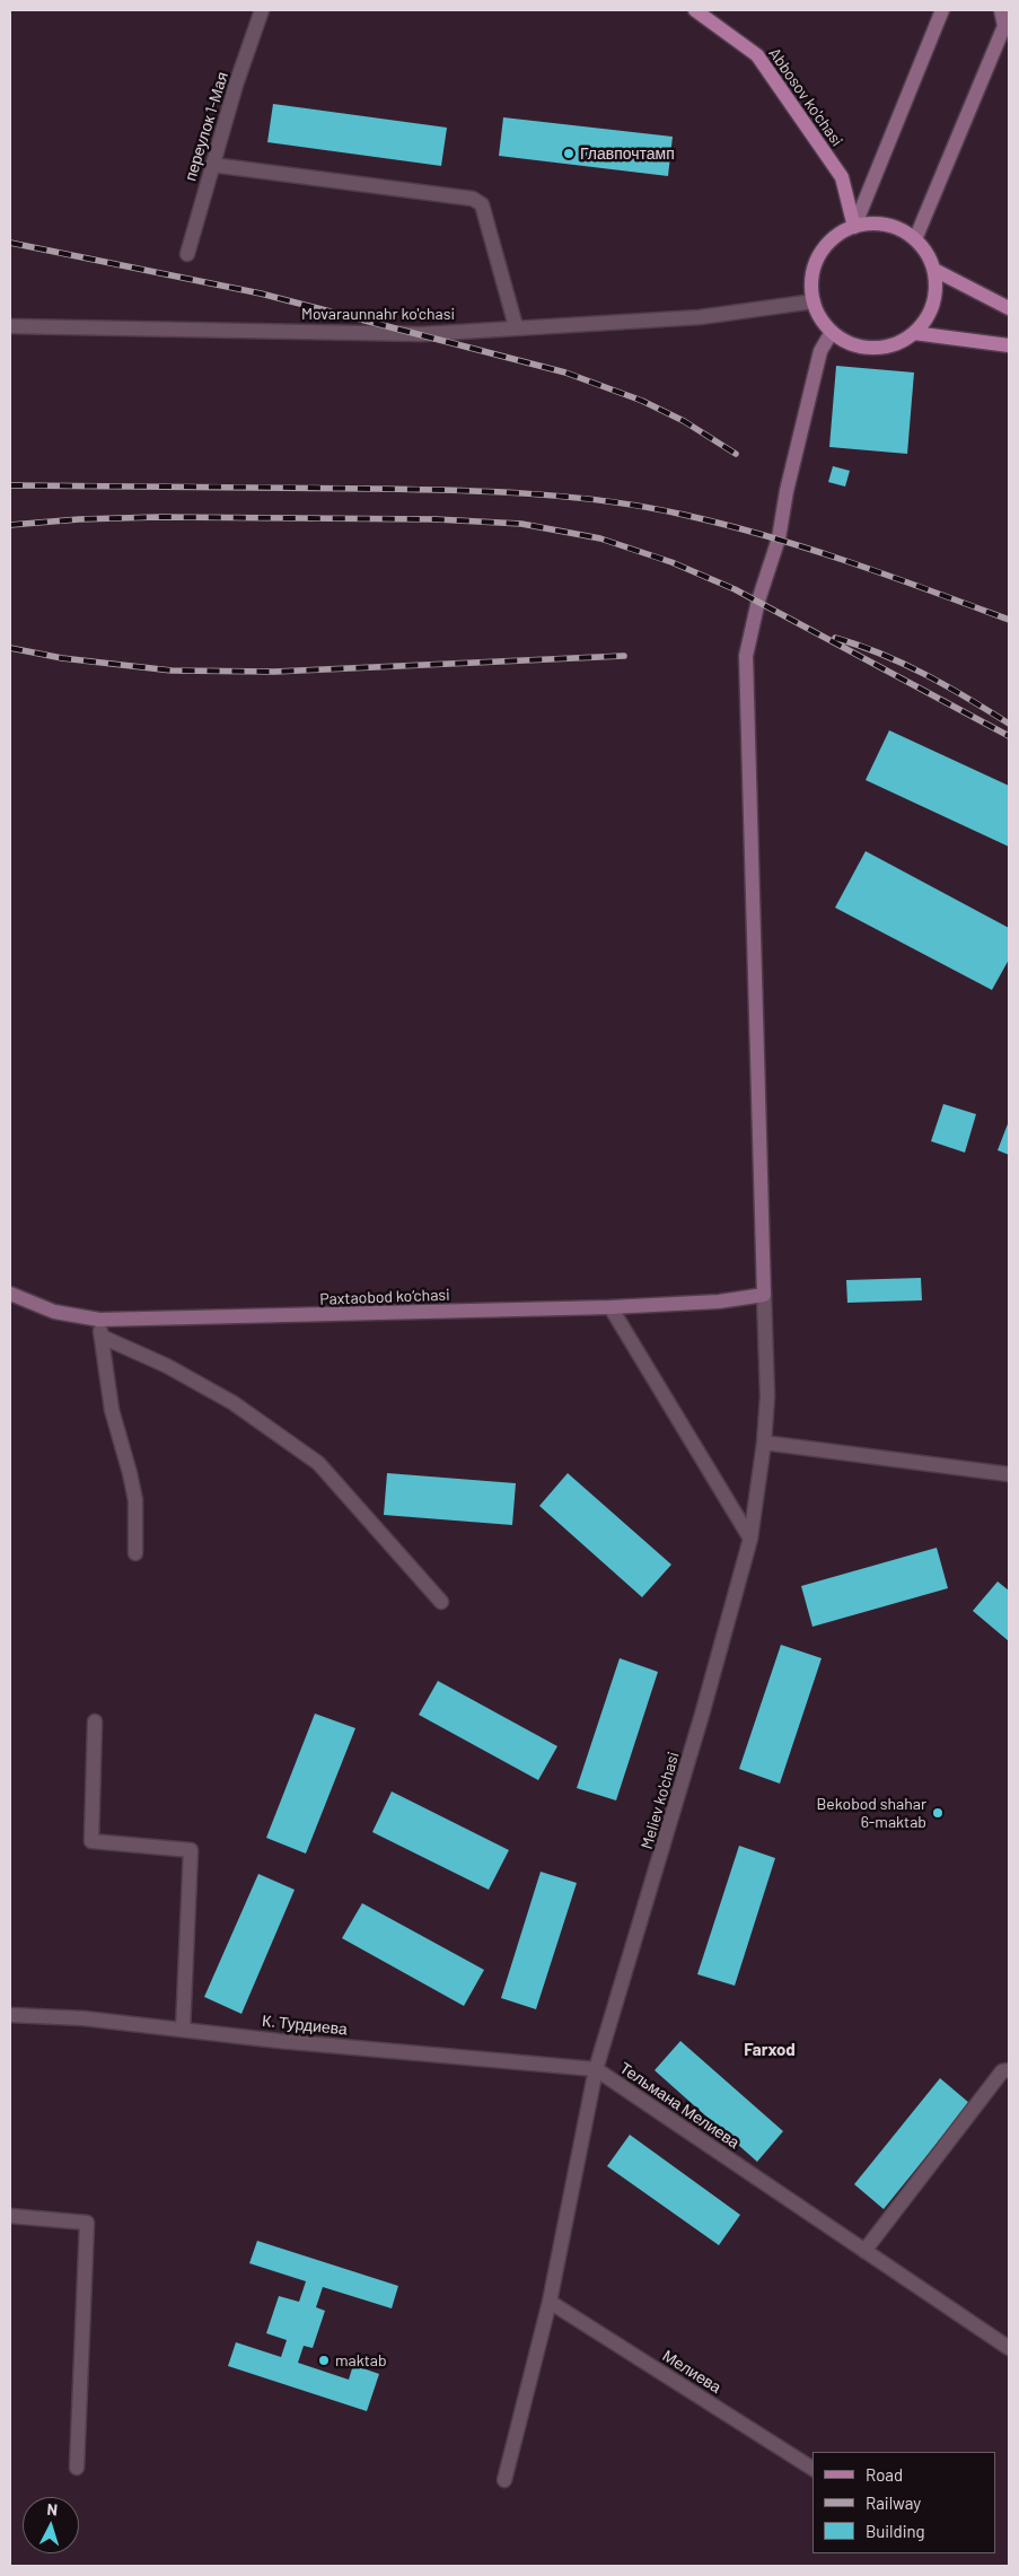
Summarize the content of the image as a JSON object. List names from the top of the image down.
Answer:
{
  "streets": {
    "main road": ["Abbosov ko'chasi"],
    "street": [
      "переулок 1-Мая",
      "Movaraunnahr ko'chasi",
      "Paxtaobod ko‘chasi",
      "Meliev ko'chasi",
      "К. Турдиева",
      "Тельмана Мелиева",
      "Мелиева"
    ]
  },
  "crossings": [
    ["Abbosov ko'chasi", "Movaraunnahr ko'chasi"],
    ["Paxtaobod ko‘chasi", "Meliev ko'chasi"],
    ["Meliev ko'chasi", "К. Турдиева"],
    ["Meliev ko'chasi", "Тельмана Мелиева"],
    ["К. Турдиева", "Тельмана Мелиева"],
    ["Тельмана Мелиева", "Мелиева"]
  ],
  "districts": ["Farxod"],
  "places": ["Главпочтамп", "Bekobod shahar 6-maktab", "maktab"],
  "legend": ["Road", "Railway", "Building"],
  "north": "top"
}
